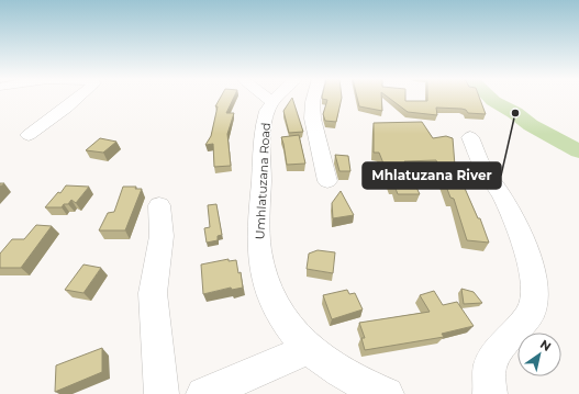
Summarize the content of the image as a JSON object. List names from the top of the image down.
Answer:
{
  "streets": {
    "street": ["Umhlatuzana Road"]
  },
  "places": ["Mhlatuzana River"],
  "north": "top right"
}
